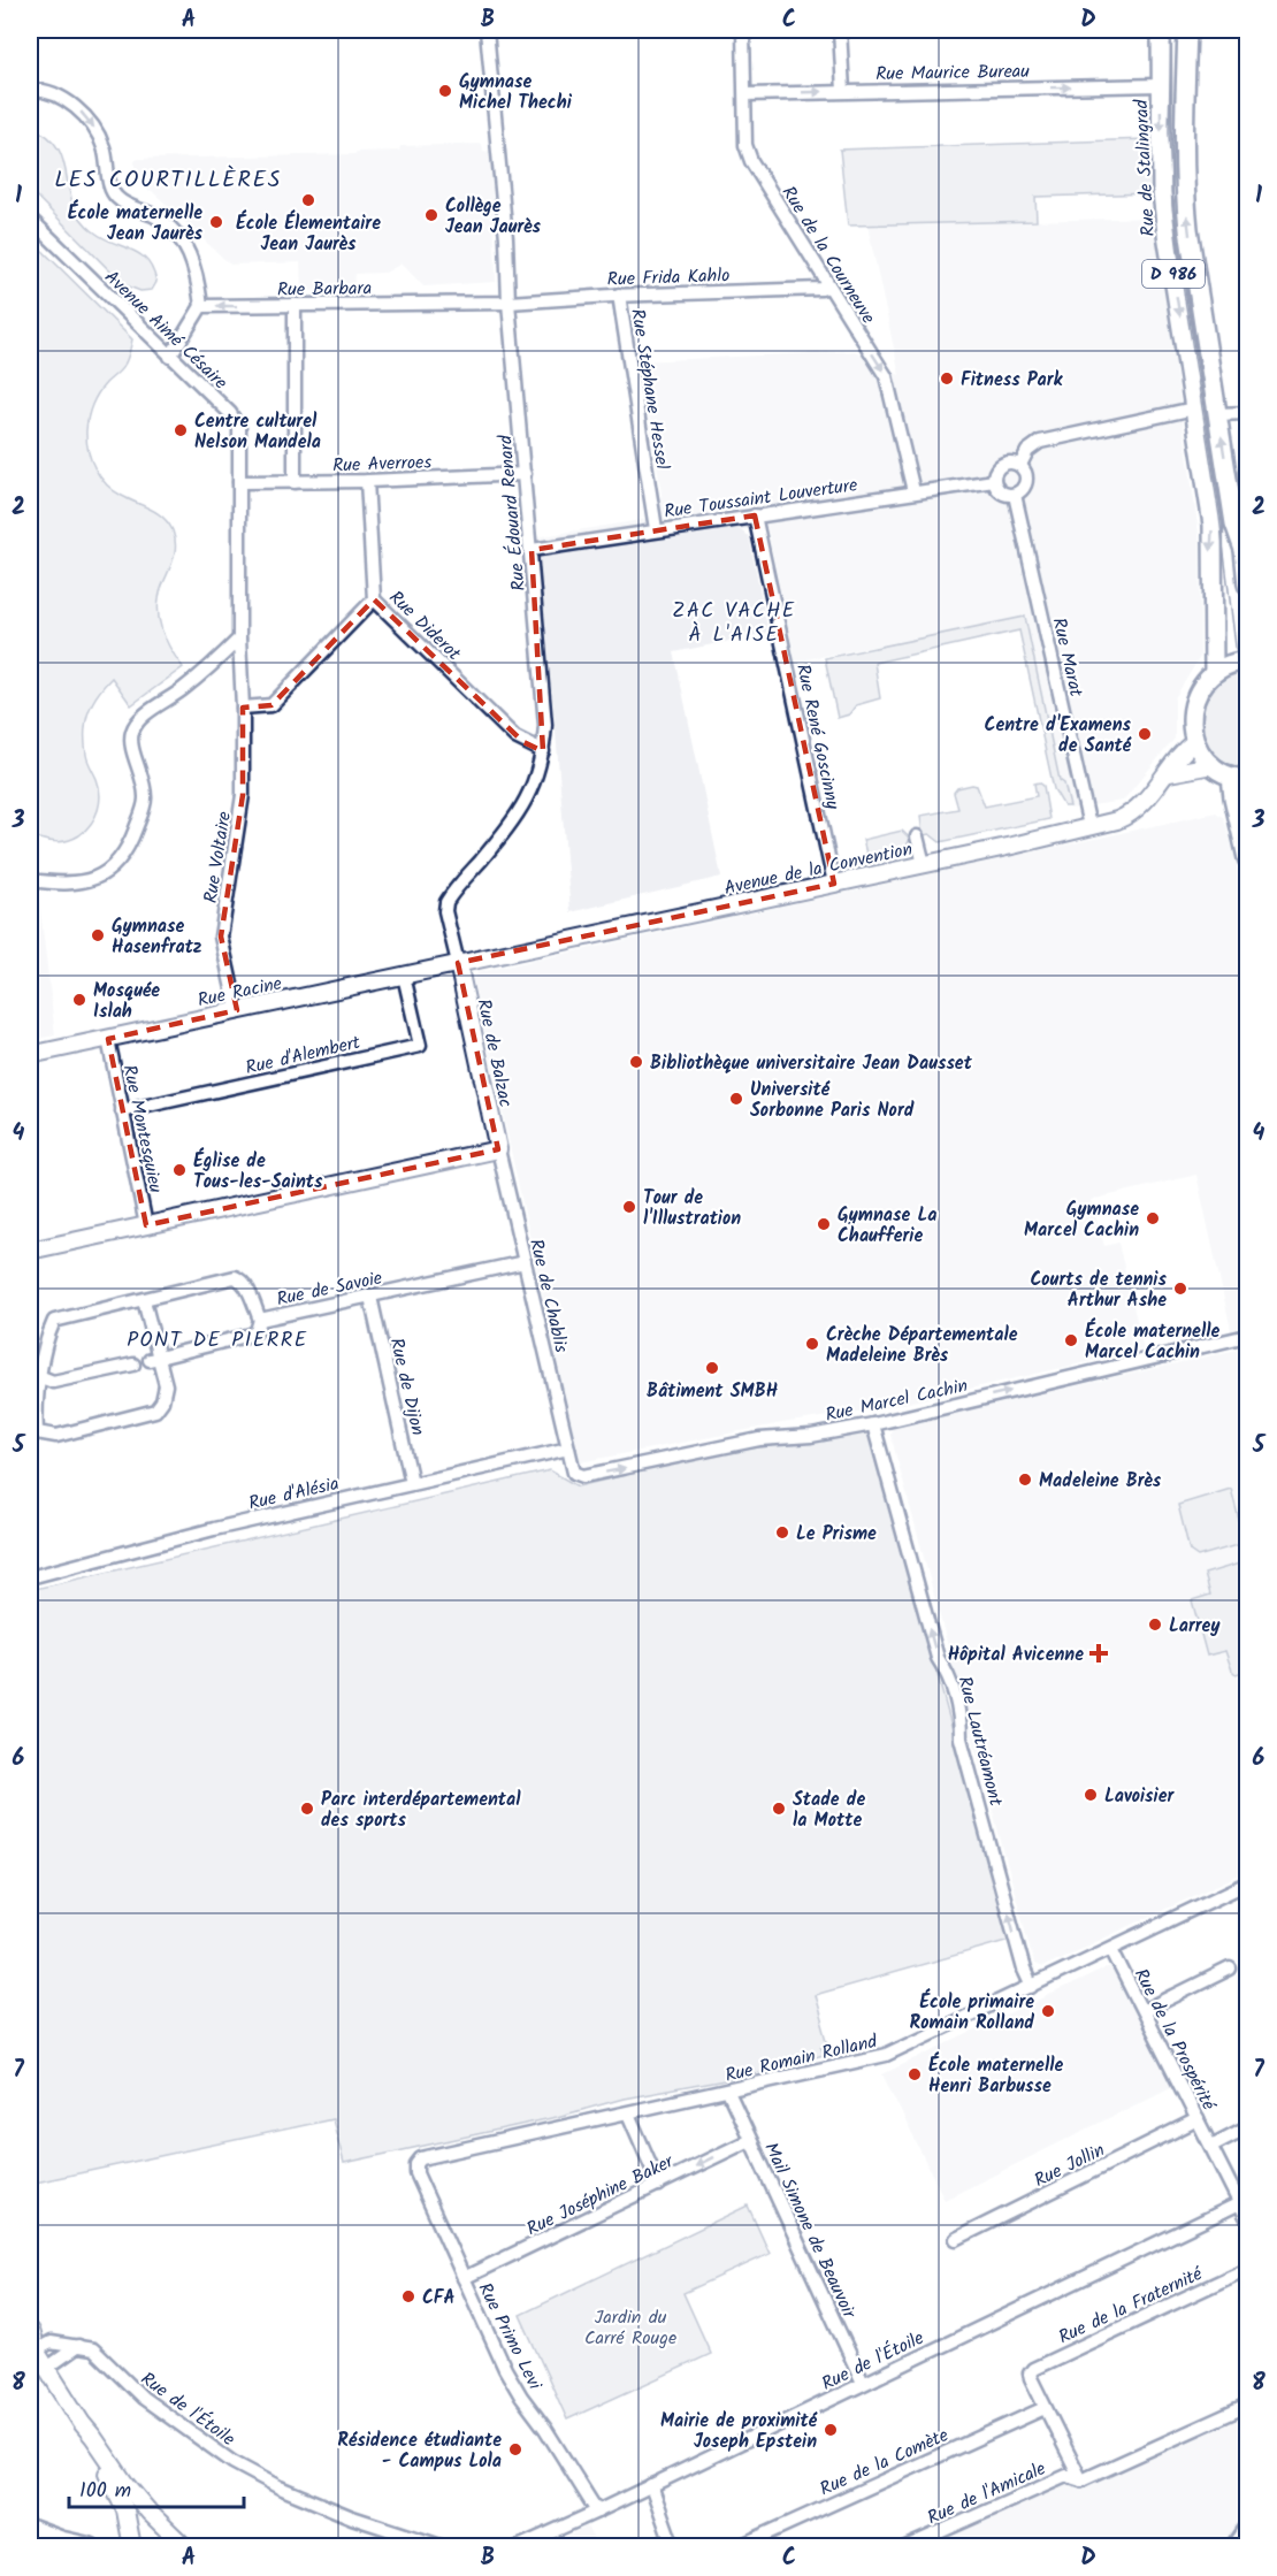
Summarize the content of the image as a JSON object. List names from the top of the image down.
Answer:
{
  "streets": {
    "main road": ["Rue de Stalingrad", "D 986"],
    "street": [
      "Rue Maurice Bureau",
      "Rue de la Courneuve",
      "Rue Frida Kahlo",
      "Rue Barbara",
      "Avenue Aimé Césaire",
      "Rue Stéphane Hessel",
      "Rue Averroes",
      "Rue Toussaint Louverture",
      "Rue Édouard Renard",
      "Rue Diderot",
      "Rue Marat",
      "Rue René Goscinny",
      "Rue Voltaire",
      "Avenue de la Convention",
      "Rue Racine",
      "Rue de Balzac",
      "Rue d'Alembert",
      "Rue Montesquieu",
      "Rue de Savoie",
      "Rue de Chablis",
      "Rue de Dijon",
      "Rue Marcel Cachin",
      "Rue d'Alésia",
      "Rue Lautréamont",
      "Rue de la Prospérité",
      "Rue Romain Rolland",
      "Rue Jollin",
      "Rue Joséphine Baker",
      "Mail Simone de Beauvoir",
      "Rue de la Fraternité",
      "Rue Primo Levi",
      "Rue de l'Étoile",
      "Rue de la Comète",
      "Rue de l'Amicale"
    ]
  },
  "crossings": [
    ["Rue Maurice Bureau", "Rue de Stalingrad"],
    ["Rue Maurice Bureau", "Rue de la Courneuve"],
    ["Rue de la Courneuve", "Rue Frida Kahlo"],
    ["Rue de la Courneuve", "Rue Toussaint Louverture"],
    ["Rue Frida Kahlo", "Rue Barbara"],
    ["Rue Frida Kahlo", "Rue Stéphane Hessel"],
    ["Rue Frida Kahlo", "Rue Édouard Renard"],
    ["Rue Barbara", "Rue Édouard Renard"],
    ["Avenue Aimé Césaire", "Rue Averroes"],
    ["Avenue Aimé Césaire", "Rue Voltaire"],
    ["Rue Stéphane Hessel", "Rue Toussaint Louverture"],
    ["Rue Averroes", "Rue Édouard Renard"],
    ["Rue Averroes", "Rue Diderot"],
    ["Rue Averroes", "Rue Voltaire"],
    ["Rue Toussaint Louverture", "Rue Édouard Renard"],
    ["Rue Toussaint Louverture", "Rue Marat"],
    ["Rue Toussaint Louverture", "Rue René Goscinny"],
    ["Rue Édouard Renard", "Rue Diderot"],
    ["Rue Édouard Renard", "Avenue de la Convention"],
    ["Rue Édouard Renard", "Rue Racine"],
    ["Rue Édouard Renard", "Rue de Balzac"],
    ["Rue Marat", "Avenue de la Convention"],
    ["Rue René Goscinny", "Avenue de la Convention"],
    ["Rue Voltaire", "Rue Racine"],
    ["Avenue de la Convention", "Rue Racine"],
    ["Avenue de la Convention", "Rue de Balzac"],
    ["Rue Racine", "Rue de Balzac"],
    ["Rue Racine", "Rue d'Alembert"],
    ["Rue Racine", "Rue Montesquieu"],
    ["Rue de Balzac", "Rue de Chablis"],
    ["Rue d'Alembert", "Rue Montesquieu"],
    ["Rue de Savoie", "Rue de Chablis"],
    ["Rue de Savoie", "Rue de Dijon"],
    ["Rue de Chablis", "Rue Marcel Cachin"],
    ["Rue de Chablis", "Rue d'Alésia"],
    ["Rue de Dijon", "Rue d'Alésia"],
    ["Rue Marcel Cachin", "Rue d'Alésia"],
    ["Rue Marcel Cachin", "Rue Lautréamont"],
    ["Rue Lautréamont", "Rue Romain Rolland"],
    ["Rue de la Prospérité", "Rue Romain Rolland"],
    ["Rue de la Prospérité", "Rue Jollin"],
    ["Rue de la Prospérité", "Rue de l'Étoile"],
    ["Rue Romain Rolland", "Mail Simone de Beauvoir"],
    ["Rue Romain Rolland", "Rue Primo Levi"],
    ["Rue Joséphine Baker", "Mail Simone de Beauvoir"],
    ["Rue Joséphine Baker", "Rue Primo Levi"],
    ["Mail Simone de Beauvoir", "Rue de l'Étoile"],
    ["Rue de la Fraternité", "Rue de la Comète"],
    ["Rue Primo Levi", "Rue de l'Étoile"]
  ],
  "one_way": [
    "Rue Maurice Bureau",
    "Rue de la Courneuve",
    "Rue Marcel Cachin",
    "Rue Lautréamont"
  ],
  "districts": ["LES COURTILLÈRES", "ZAC VACHE À L'AISE", "PONT DE PIERRE"],
  "parks": ["Jardin du Carré Rouge"],
  "places": {
    "other": [
      "Gymnase Michel Thechi",
      "École Élementaire Jean Jaurès",
      "Collège Jean Jaurès",
      "École maternelle Jean Jaurès",
      "Fitness Park",
      "Centre culturel Nelson Mandela",
      "Centre d'Examens de Santé",
      "Gymnase Hasenfratz",
      "Mosquée Islah",
      "Bibliothèque universitaire Jean Dausset",
      "Université Sorbonne Paris Nord",
      "Église de Tous-les-Saints",
      "Tour de l'Illustration",
      "Gymnase Marcel Cachin",
      "Gymnase La Chaufferie",
      "Courts de tennis Arthur Ashe",
      "École maternelle Marcel Cachin",
      "Crèche Départementale Madeleine Brès",
      "Bâtiment SMBH",
      "Madeleine Brès",
      "Le Prisme",
      "Larrey",
      "Lavoisier",
      "Parc interdépartemental des sports",
      "Stade de la Motte",
      "École primaire Romain Rolland",
      "École maternelle Henri Barbusse",
      "CFA",
      "Mairie de proximité Joseph Epstein",
      "Résidence étudiante - Campus Lola"
    ],
    "health": ["Hôpital Avicenne"]
  },
  "scale_bar": "100 m",
  "grid": {
    "columns": [
      "A",
      "B",
      "C",
      "D"
    ],
    "rows": [
      "1",
      "2",
      "3",
      "4",
      "5",
      "6",
      "7",
      "8"
    ]
  }
}
